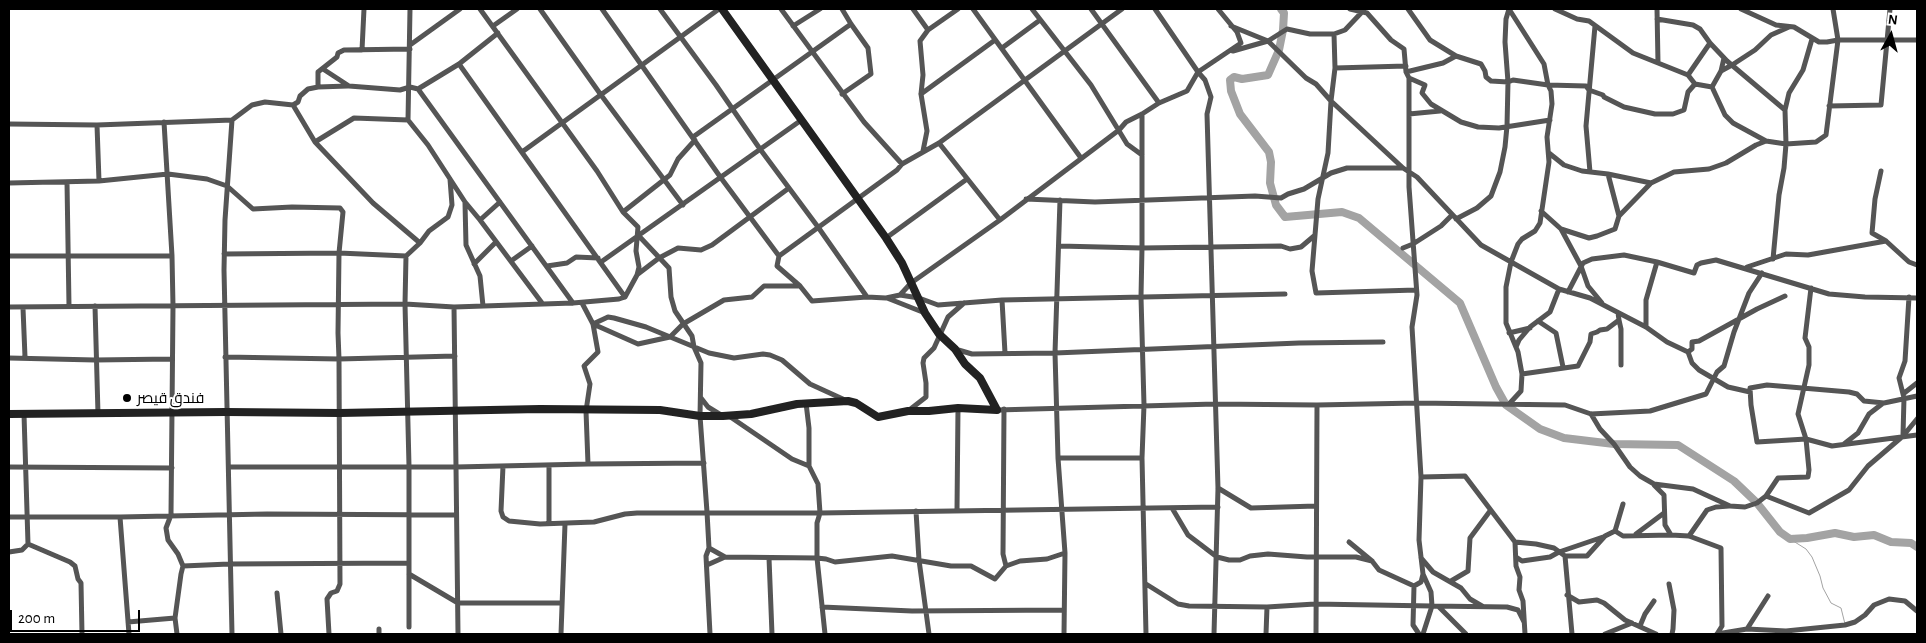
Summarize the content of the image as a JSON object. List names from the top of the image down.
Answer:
{
  "places": ["فندق قيصر"],
  "scale_bar": "200 m",
  "north": "top"
}
